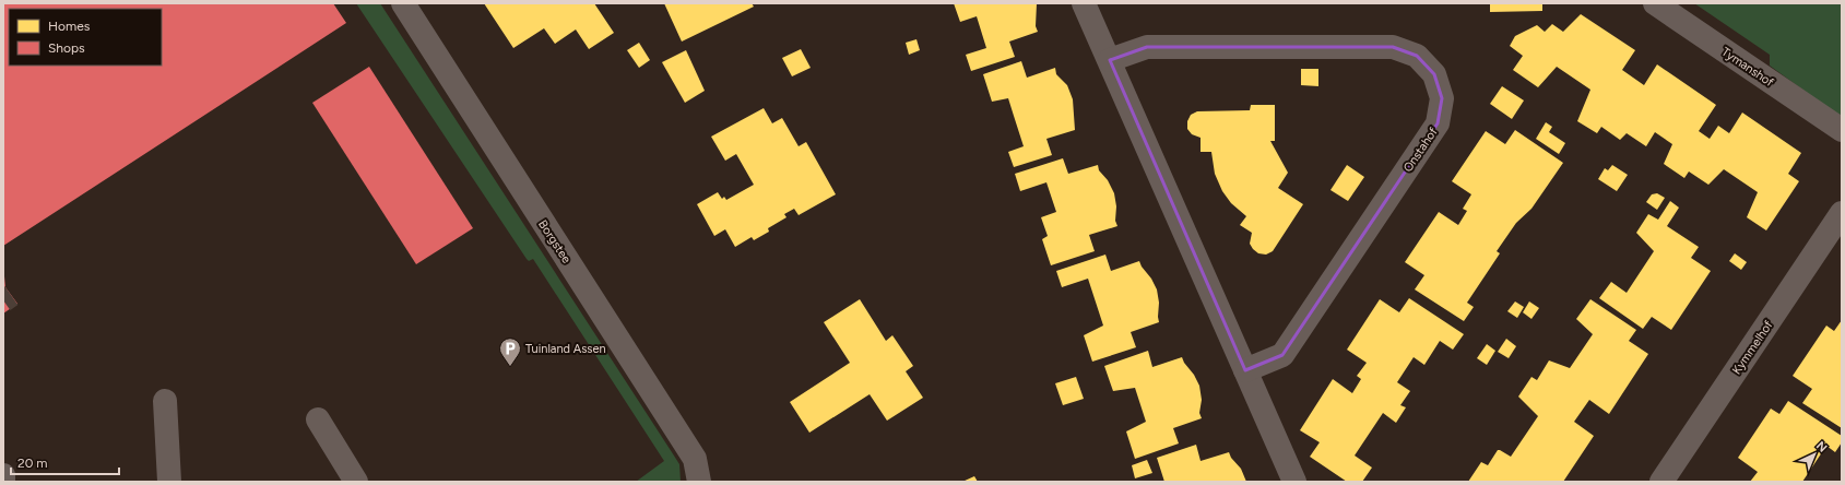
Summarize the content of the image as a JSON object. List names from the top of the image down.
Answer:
{
  "streets": {
    "street": [
      "Tymanshof",
      "Onstahof",
      "Borgstee",
      "Kymmelhof"
    ]
  },
  "places": {
    "parking": ["Tuinland Assen"]
  },
  "legend": ["Homes", "Shops"],
  "scale_bar": "20 m",
  "north": "top right"
}
